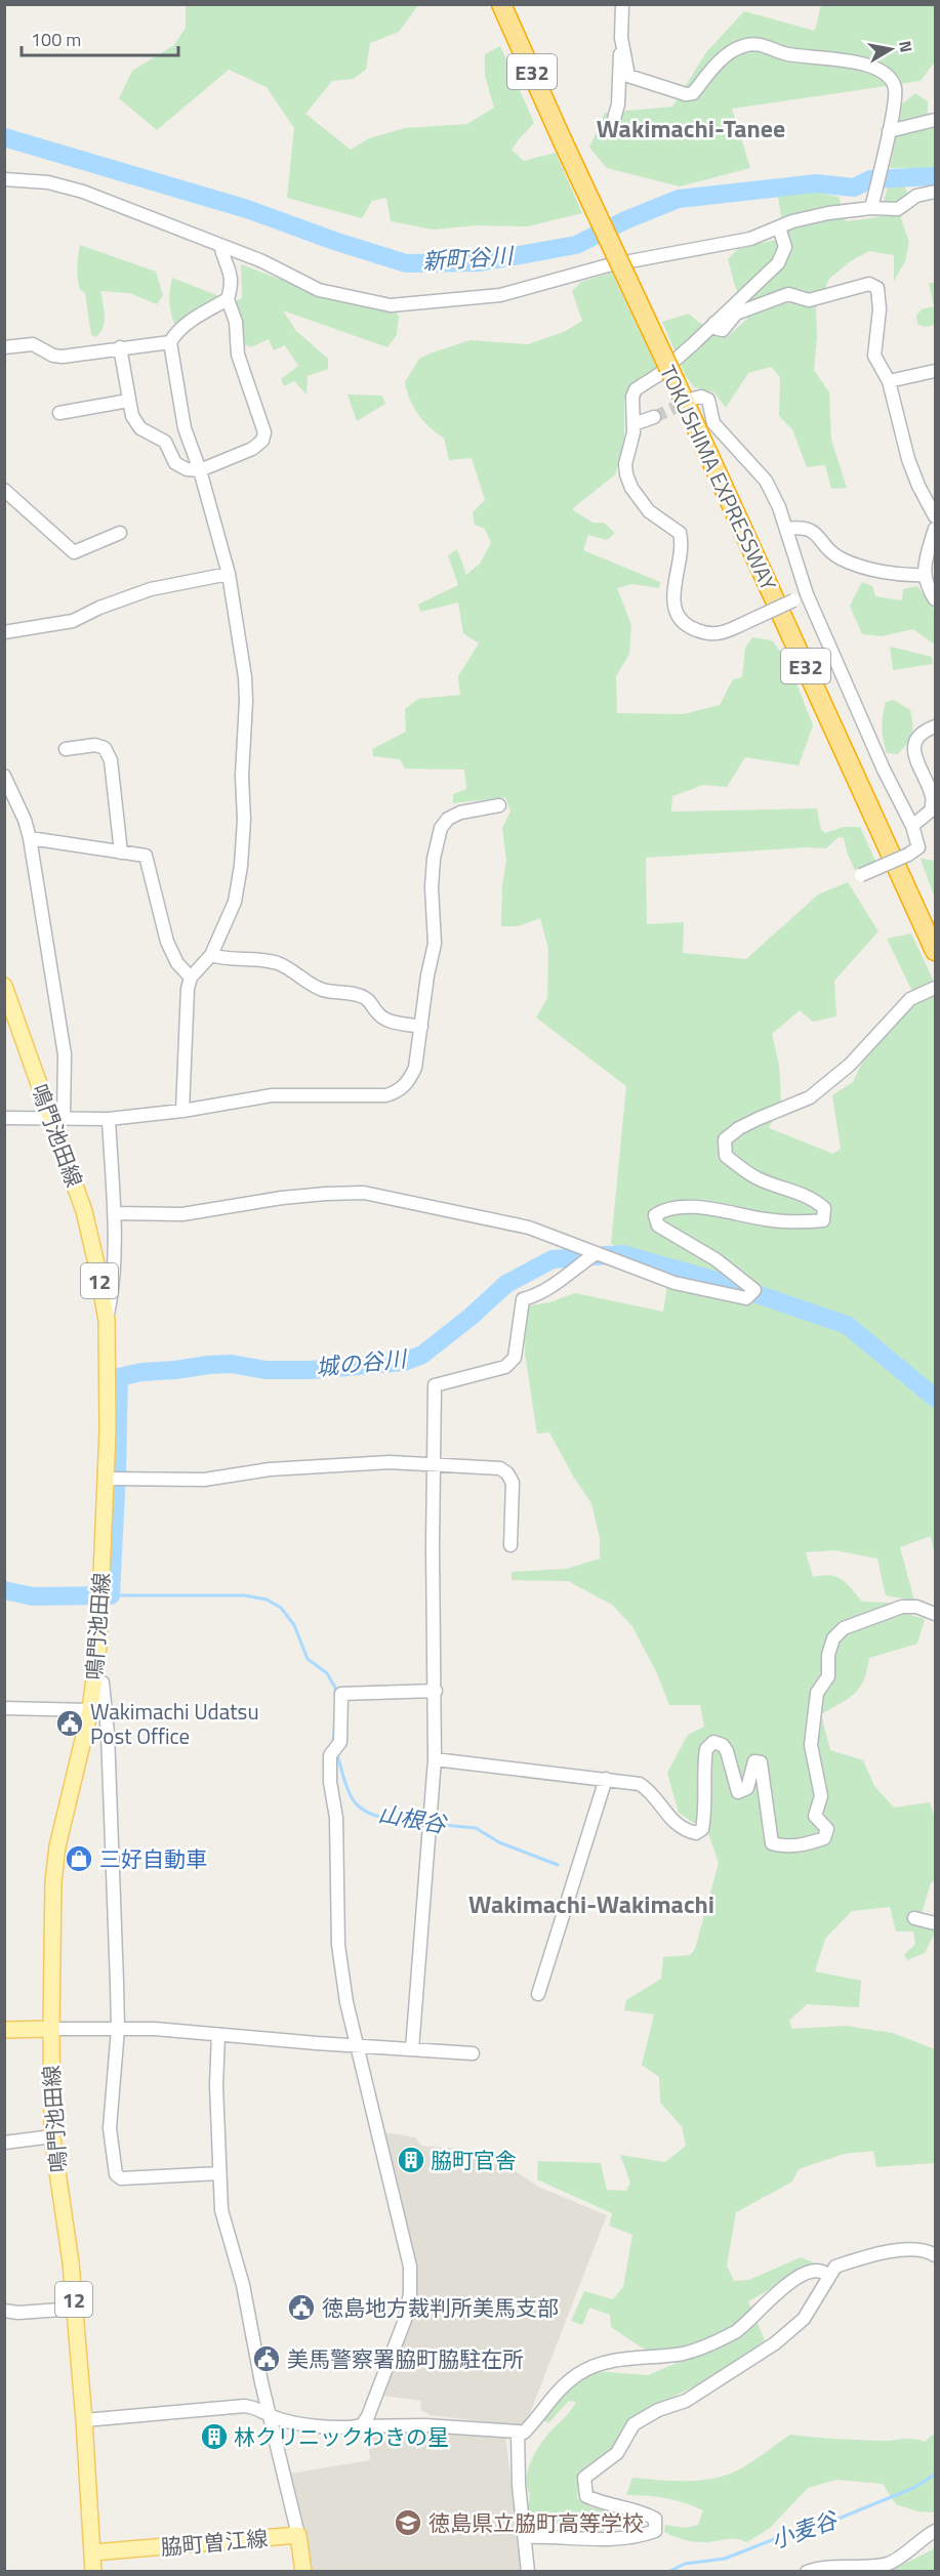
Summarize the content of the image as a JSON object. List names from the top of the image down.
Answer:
{
  "streets": {
    "highway": ["E32", "TOKUSHIMA EXPRESSWAY"],
    "main road": ["鳴門池田線", "12", "脇町曽江線"]
  },
  "crossings": [
    ["鳴門池田線", "脇町曽江線"]
  ],
  "districts": ["Wakimachi-Tanee", "Wakimachi-Wakimachi"],
  "water": [
    "新町谷川",
    "城の谷川",
    "山根谷",
    "小麦谷"
  ],
  "places": {
    "public building": ["Wakimachi Udatsu Post Office", "徳島地方裁判所美馬支部", "美馬警察署脇町脇駐在所"],
    "shop": ["三好自動車"],
    "building": ["脇町官舎", "林クリニックわきの星"],
    "school or university": ["徳島県立脇町高等学校"]
  },
  "scale_bar": "100 m",
  "north": "right"
}
